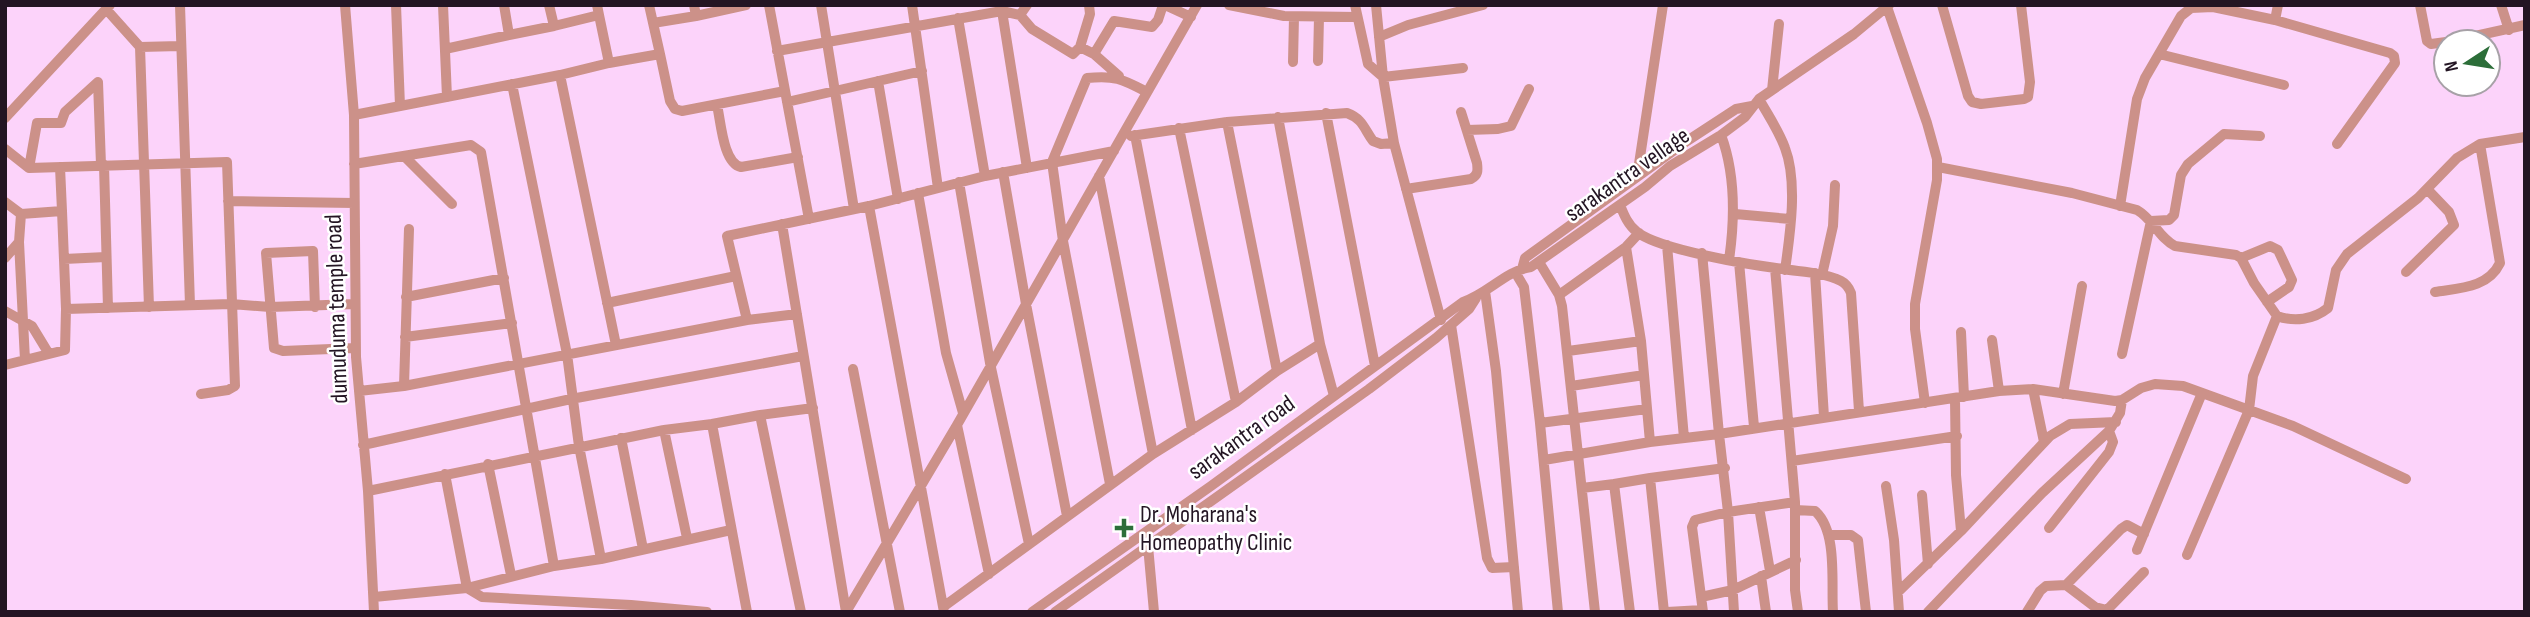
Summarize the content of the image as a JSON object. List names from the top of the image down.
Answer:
{
  "streets": {
    "street": ["sarakantra vellage", "dumuduma temple road", "sarakantra road"]
  },
  "crossings": [
    ["sarakantra vellage", "sarakantra road"]
  ],
  "places": {
    "health": ["Dr. Moharana's Homeopathy Clinic"]
  },
  "north": "left"
}
